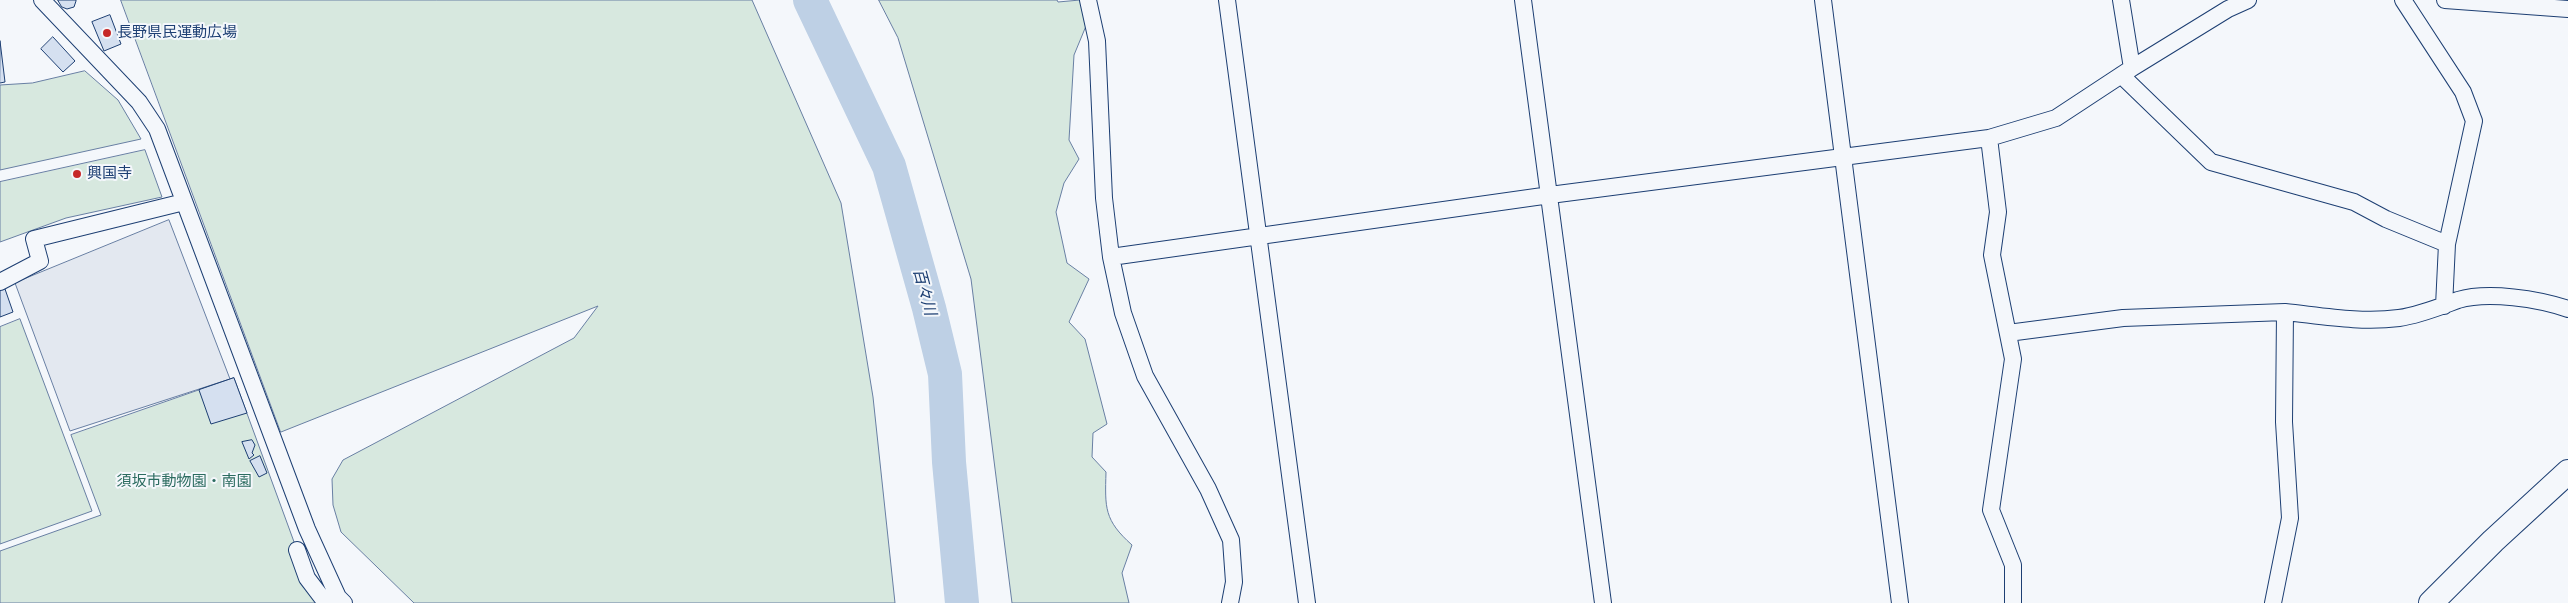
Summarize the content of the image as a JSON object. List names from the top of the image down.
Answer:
{
  "water": ["百々川"],
  "parks": ["須坂市動物園・南園"],
  "places": ["長野県民運動広場", "興国寺"]
}
